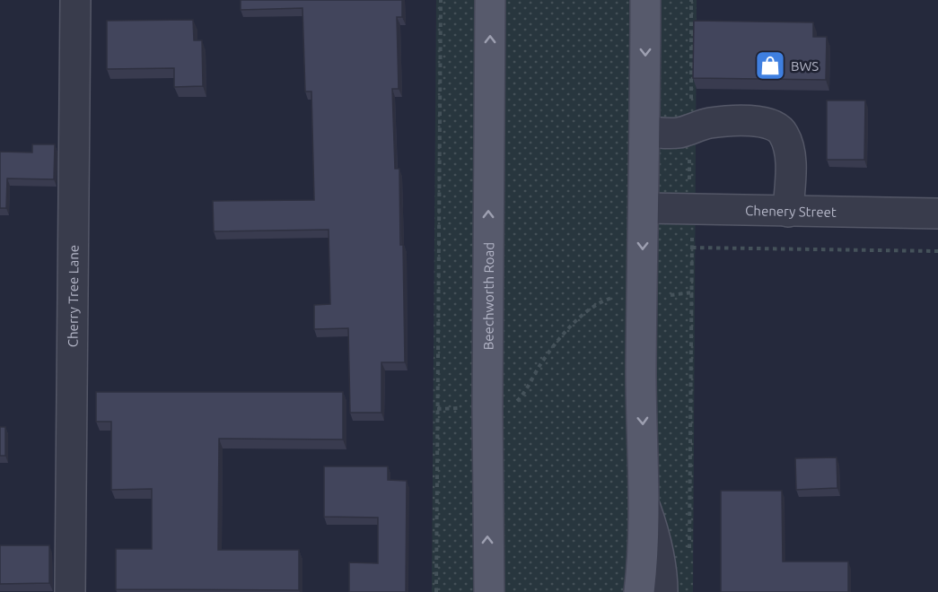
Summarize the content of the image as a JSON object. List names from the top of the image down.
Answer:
{
  "streets": {
    "main road": ["Beechworth Road"],
    "street": ["Chenery Street", "Cherry Tree Lane"]
  },
  "places": {
    "shop": ["BWS"]
  }
}
